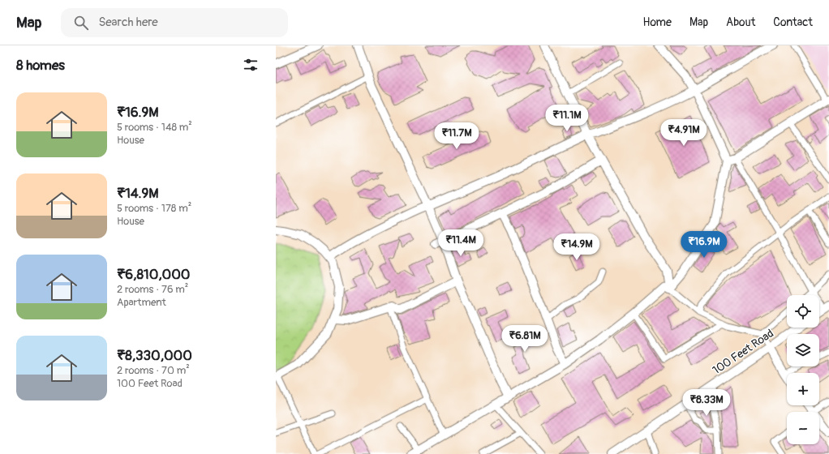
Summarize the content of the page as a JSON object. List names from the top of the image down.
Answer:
{
  "streets": {
    "main road": ["100 Feet Road"]
  },
  "page": {
    "header": "Map",
    "search": "Search here",
    "nav": [
      "Home",
      "Map",
      "About",
      "Contact"
    ],
    "heading": "8 homes",
    "list": [
      {
        "name": "₹16.9M",
        "note": "5 rooms · 148 m² · House"
      },
      {
        "name": "₹14.9M",
        "note": "5 rooms · 178 m² · House"
      },
      {
        "name": "₹6,810,000",
        "note": "2 rooms · 76 m² · Apartment"
      },
      {
        "name": "₹8,330,000",
        "note": "2 rooms · 70 m² · 100 Feet Road"
      }
    ],
    "price": [
      "₹11.1M",
      "₹4.91M",
      "₹11.7M",
      "₹11.4M",
      "₹16.9M",
      "₹14.9M",
      "₹6.81M",
      "₹8.33M"
    ],
    "map_buttons": ["+", "−"]
  }
}
